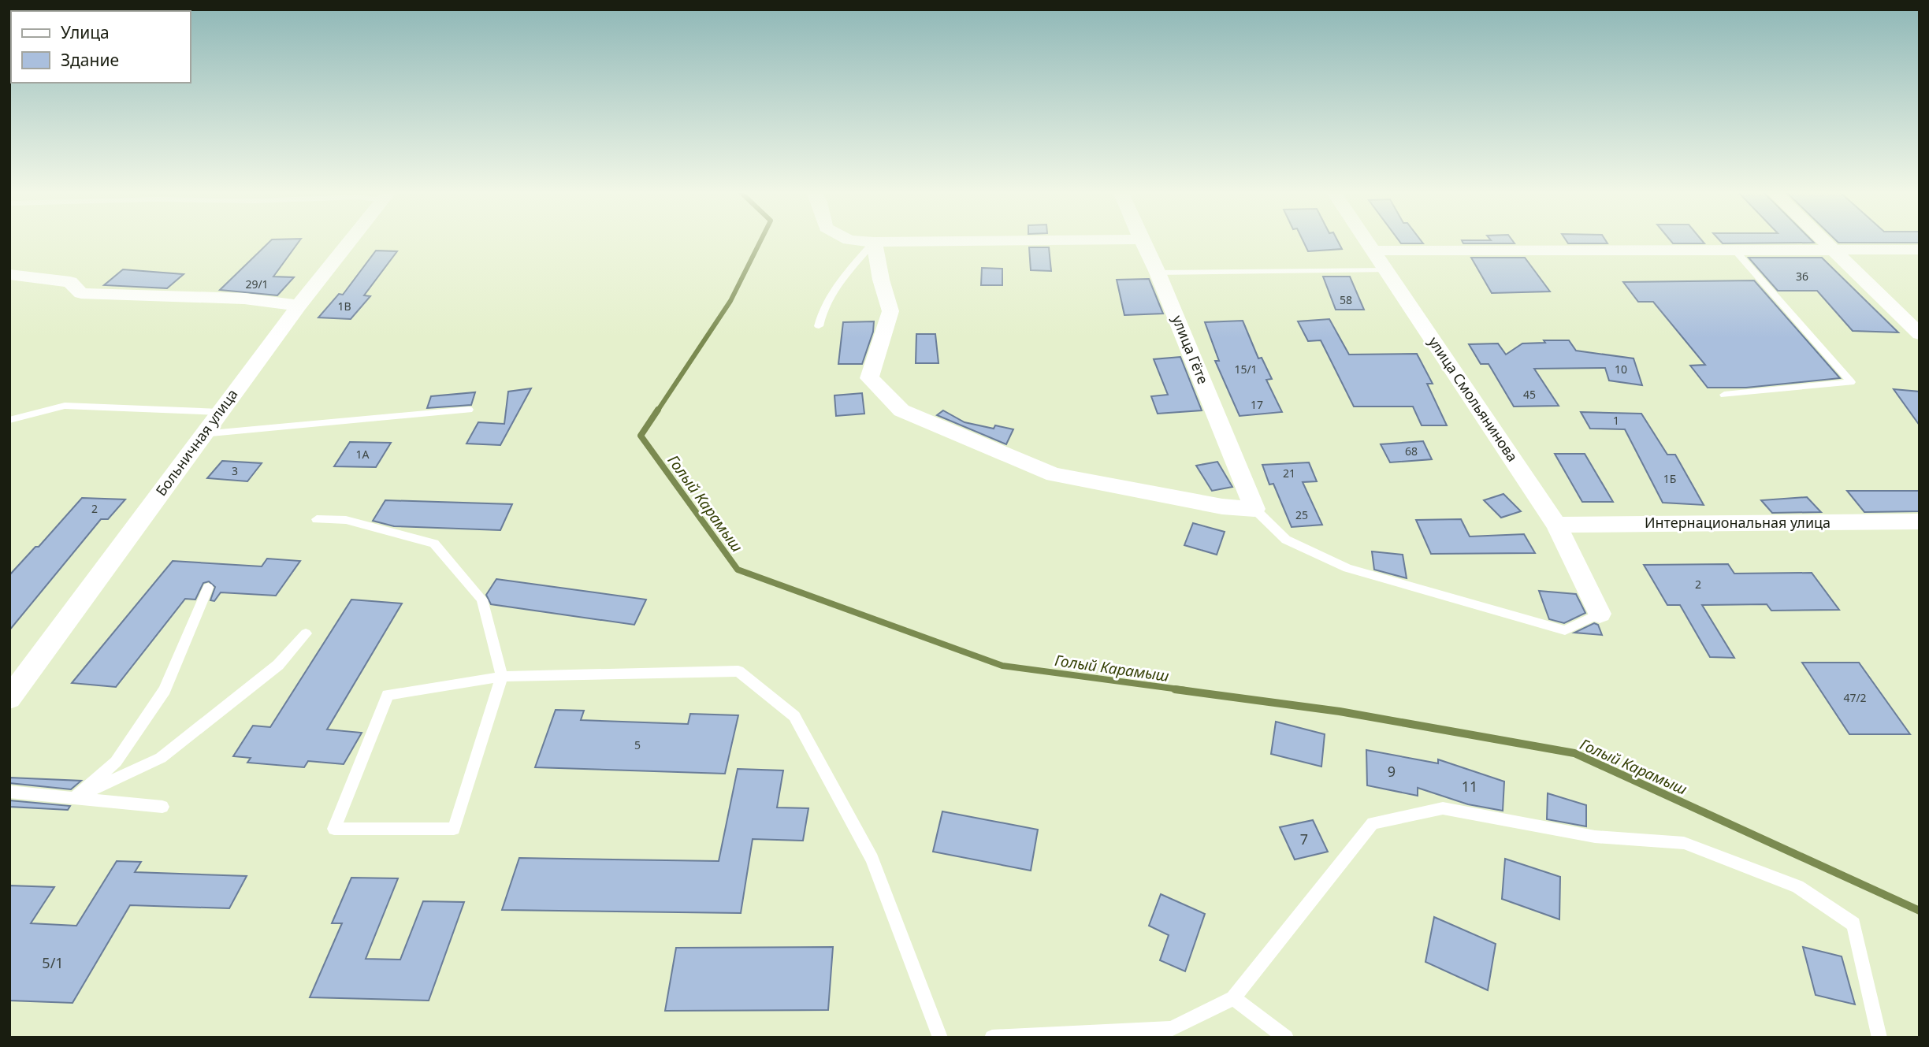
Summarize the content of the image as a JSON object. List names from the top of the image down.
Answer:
{
  "streets": {
    "street": [
      "улица Гёте",
      "улица Смольянинова",
      "Больничная улица",
      "Интернациональная улица"
    ]
  },
  "crossings": [
    ["улица Смольянинова", "Интернациональная улица"]
  ],
  "water": ["Голый Карамыш"],
  "house_numbers": [
    "36",
    "29/1",
    "58",
    "1В",
    "15/1",
    "10",
    "45",
    "17",
    "1",
    "68",
    "1А",
    "3",
    "21",
    "1Б",
    "2",
    "25",
    "2",
    "47/2",
    "5",
    "9",
    "11",
    "7",
    "5/1"
  ],
  "legend": ["Улица", "Здание"]
}
